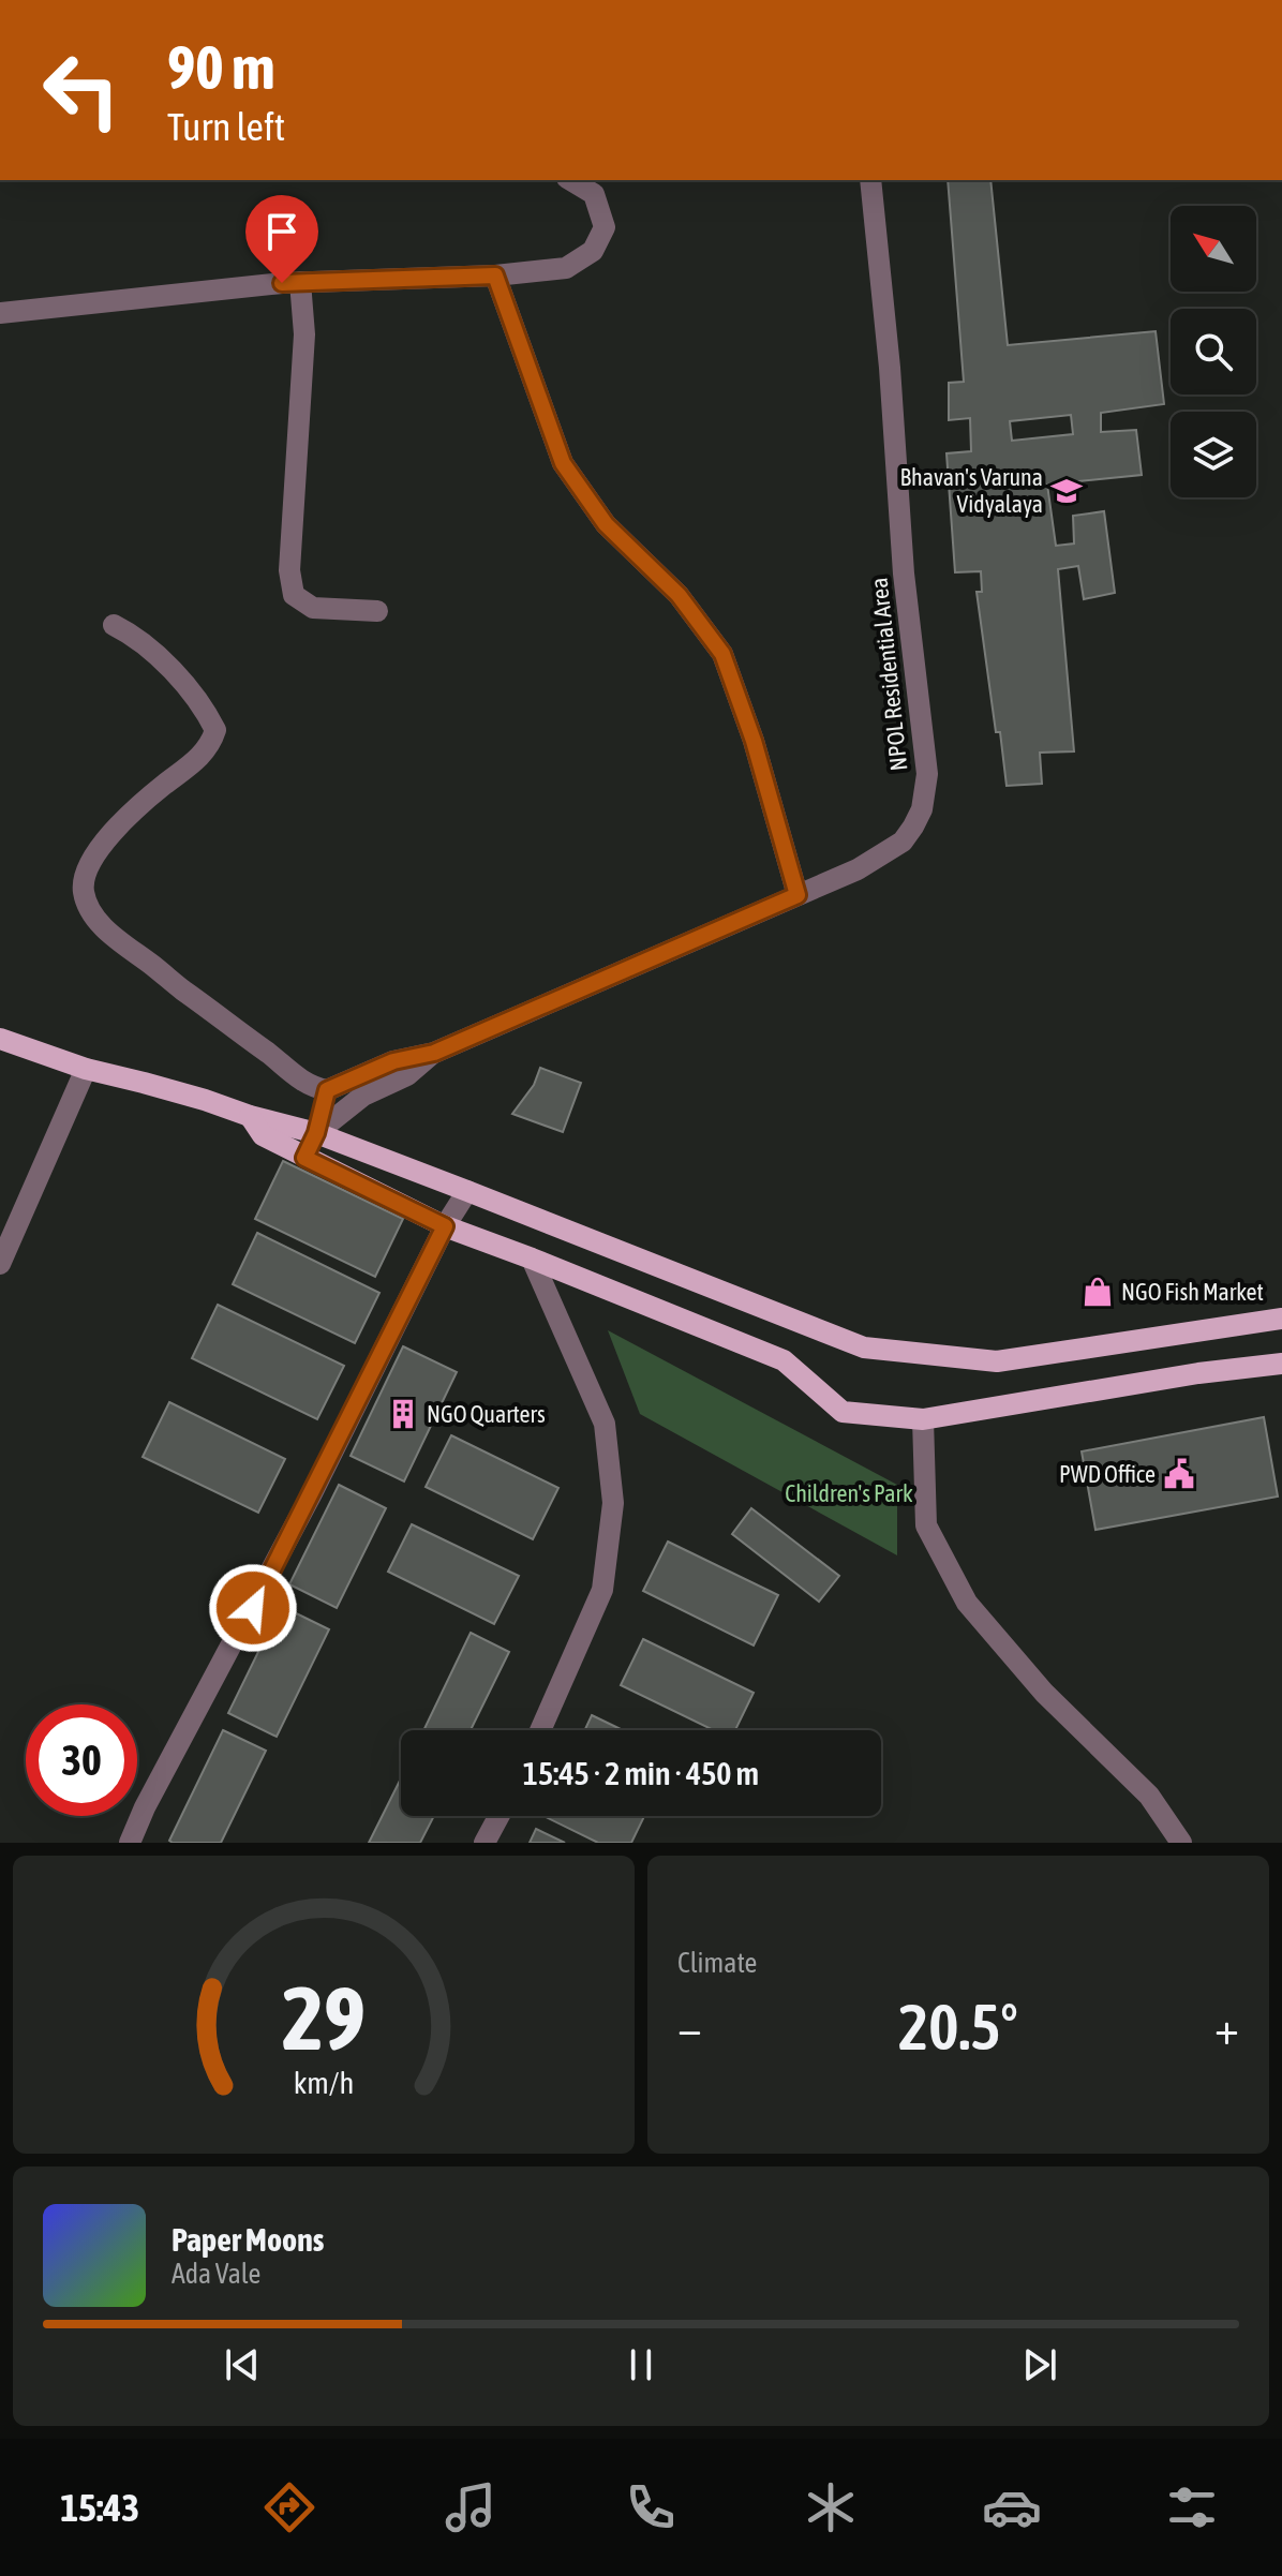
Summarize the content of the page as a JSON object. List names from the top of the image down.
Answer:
{
  "streets": {
    "street": ["NPOL Residential Area"]
  },
  "parks": ["Children's Park"],
  "places": {
    "school or university": ["Bhavan's Varuna Vidyalaya"],
    "shop": ["NGO Fish Market"],
    "building": ["NGO Quarters"],
    "public building": ["PWD Office"]
  },
  "north": "top left",
  "page": {
    "turn": ["90 m", "Turn left"],
    "limit": "30",
    "trip": "15:45 · 2 min · 450 m",
    "tile": "Climate",
    "heat": ["−", "20.5°", "+"],
    "song": ["Paper Moons", "Ada Vale"],
    "tabs": "15:43",
    "gauge": ["29", "km/h"]
  }
}
